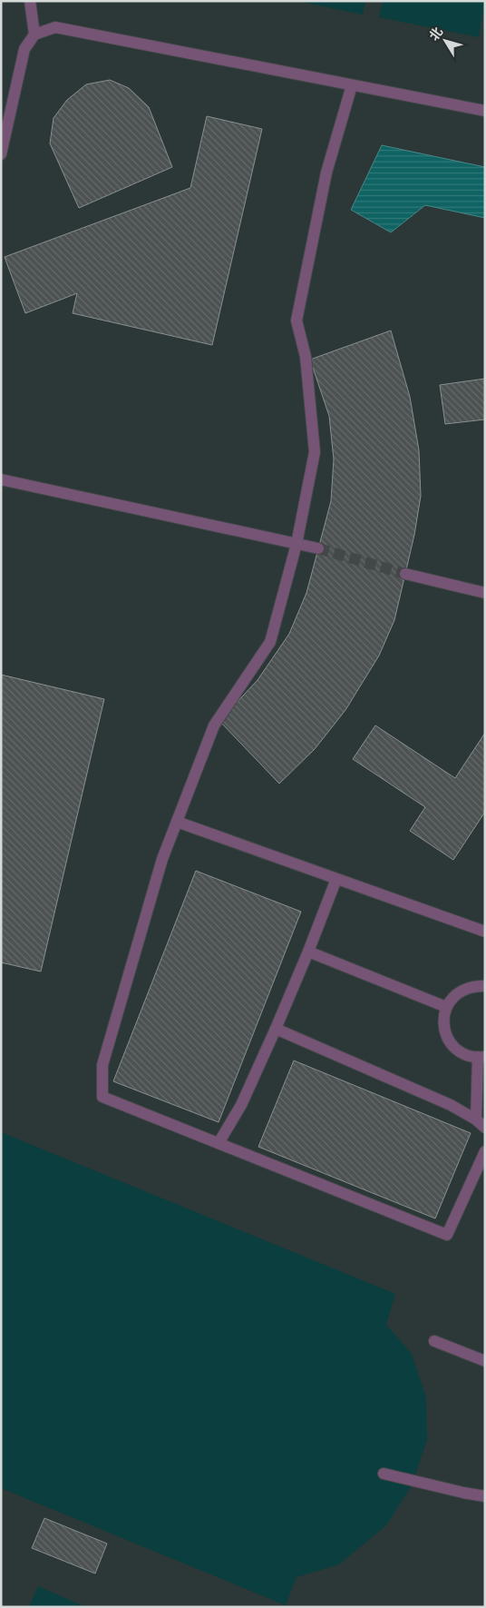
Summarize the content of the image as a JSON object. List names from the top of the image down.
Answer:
{
  "north": "top left"
}
